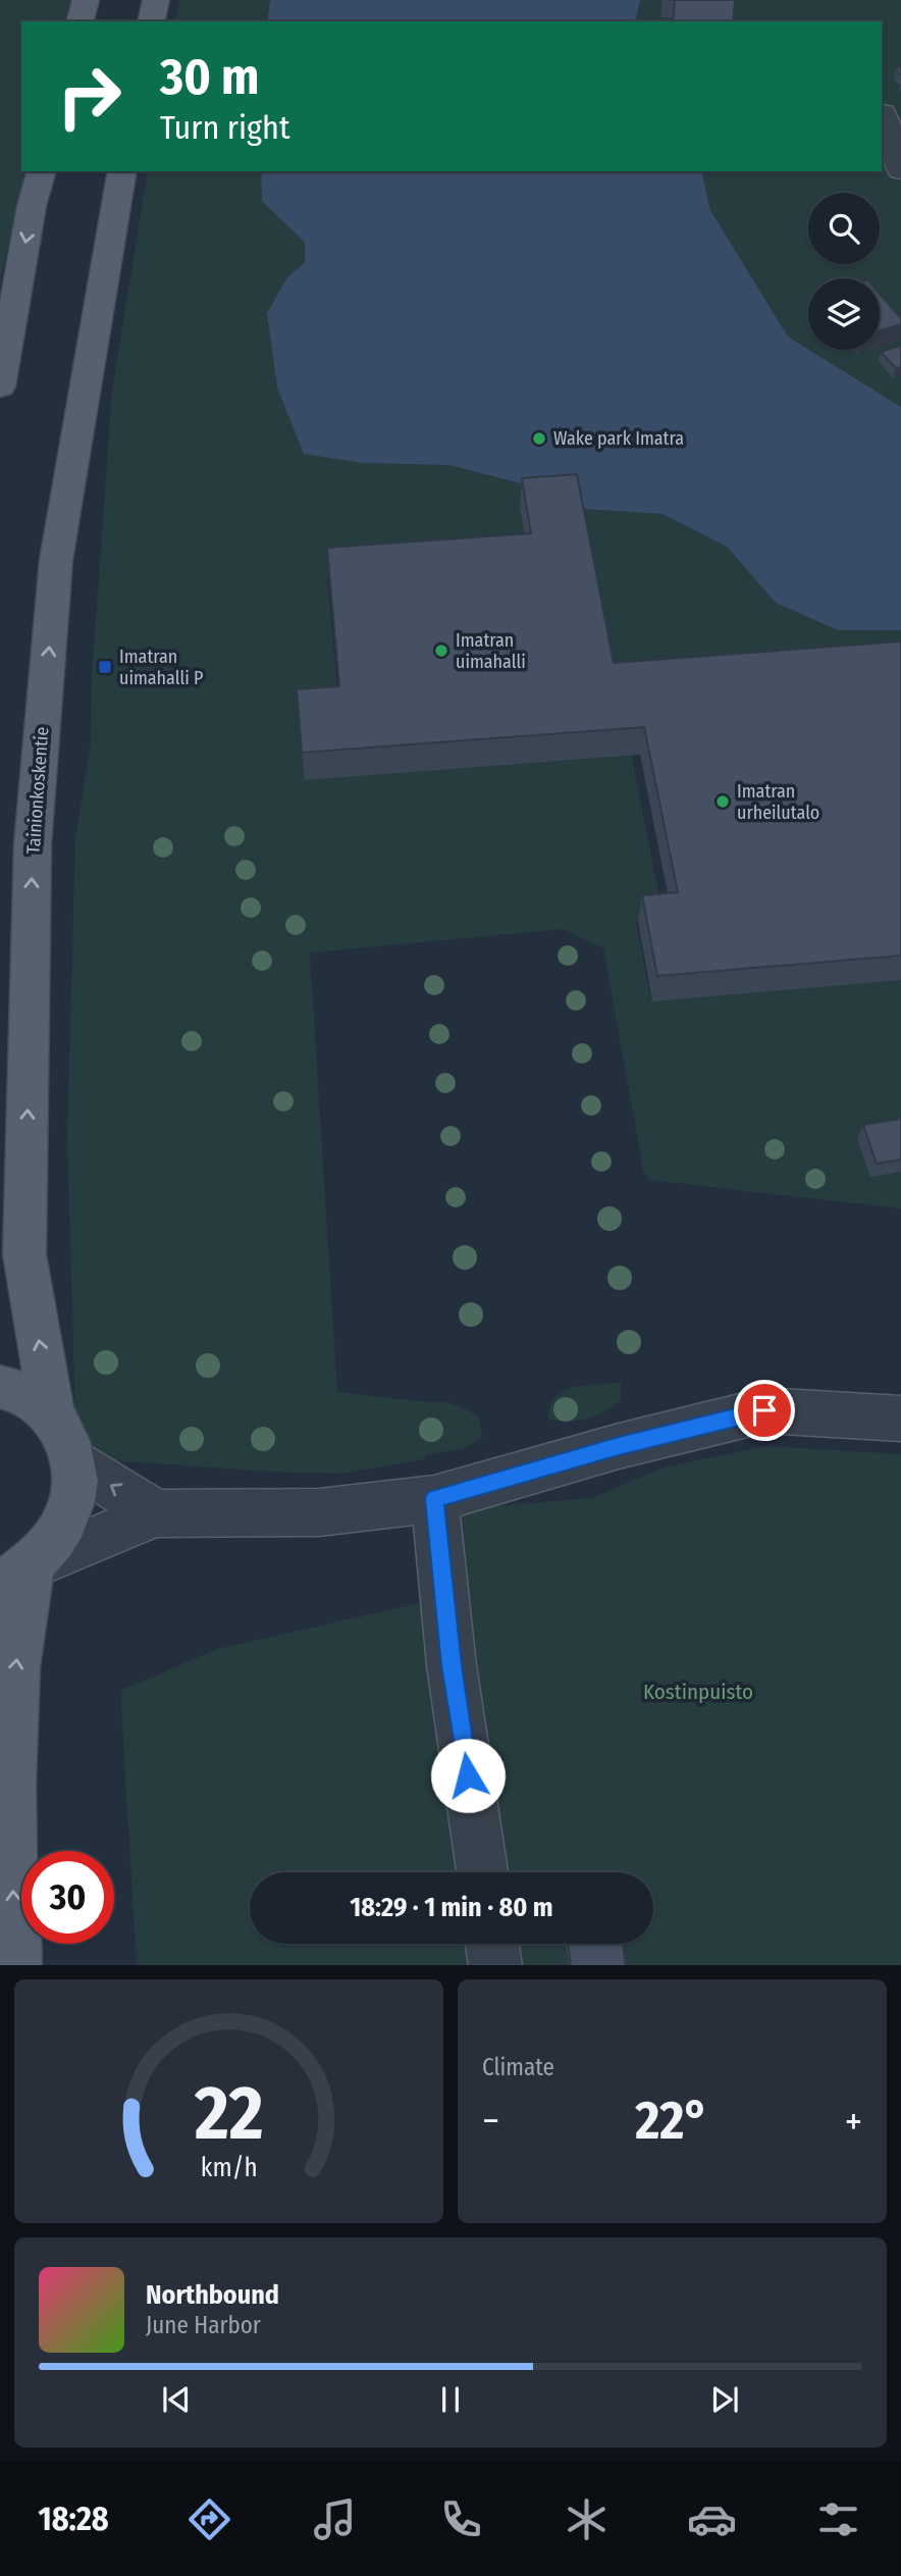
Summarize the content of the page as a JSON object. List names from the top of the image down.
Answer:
{
  "streets": {
    "main road": ["Tainionkoskentie"]
  },
  "one_way": ["Tainionkoskentie"],
  "parks": ["Kostinpuisto"],
  "places": {
    "other": ["Wake park Imatra", "Imatran uimahalli", "Imatran urheilutalo"],
    "transit": ["Imatran uimahalli P"]
  },
  "page": {
    "turn": ["30 m", "Turn right"],
    "limit": "30",
    "trip": "18:29 · 1 min · 80 m",
    "tile": "Climate",
    "heat": ["−", "22°", "+"],
    "song": ["Northbound", "June Harbor"],
    "tabs": "18:28",
    "gauge": ["22", "km/h"]
  }
}
